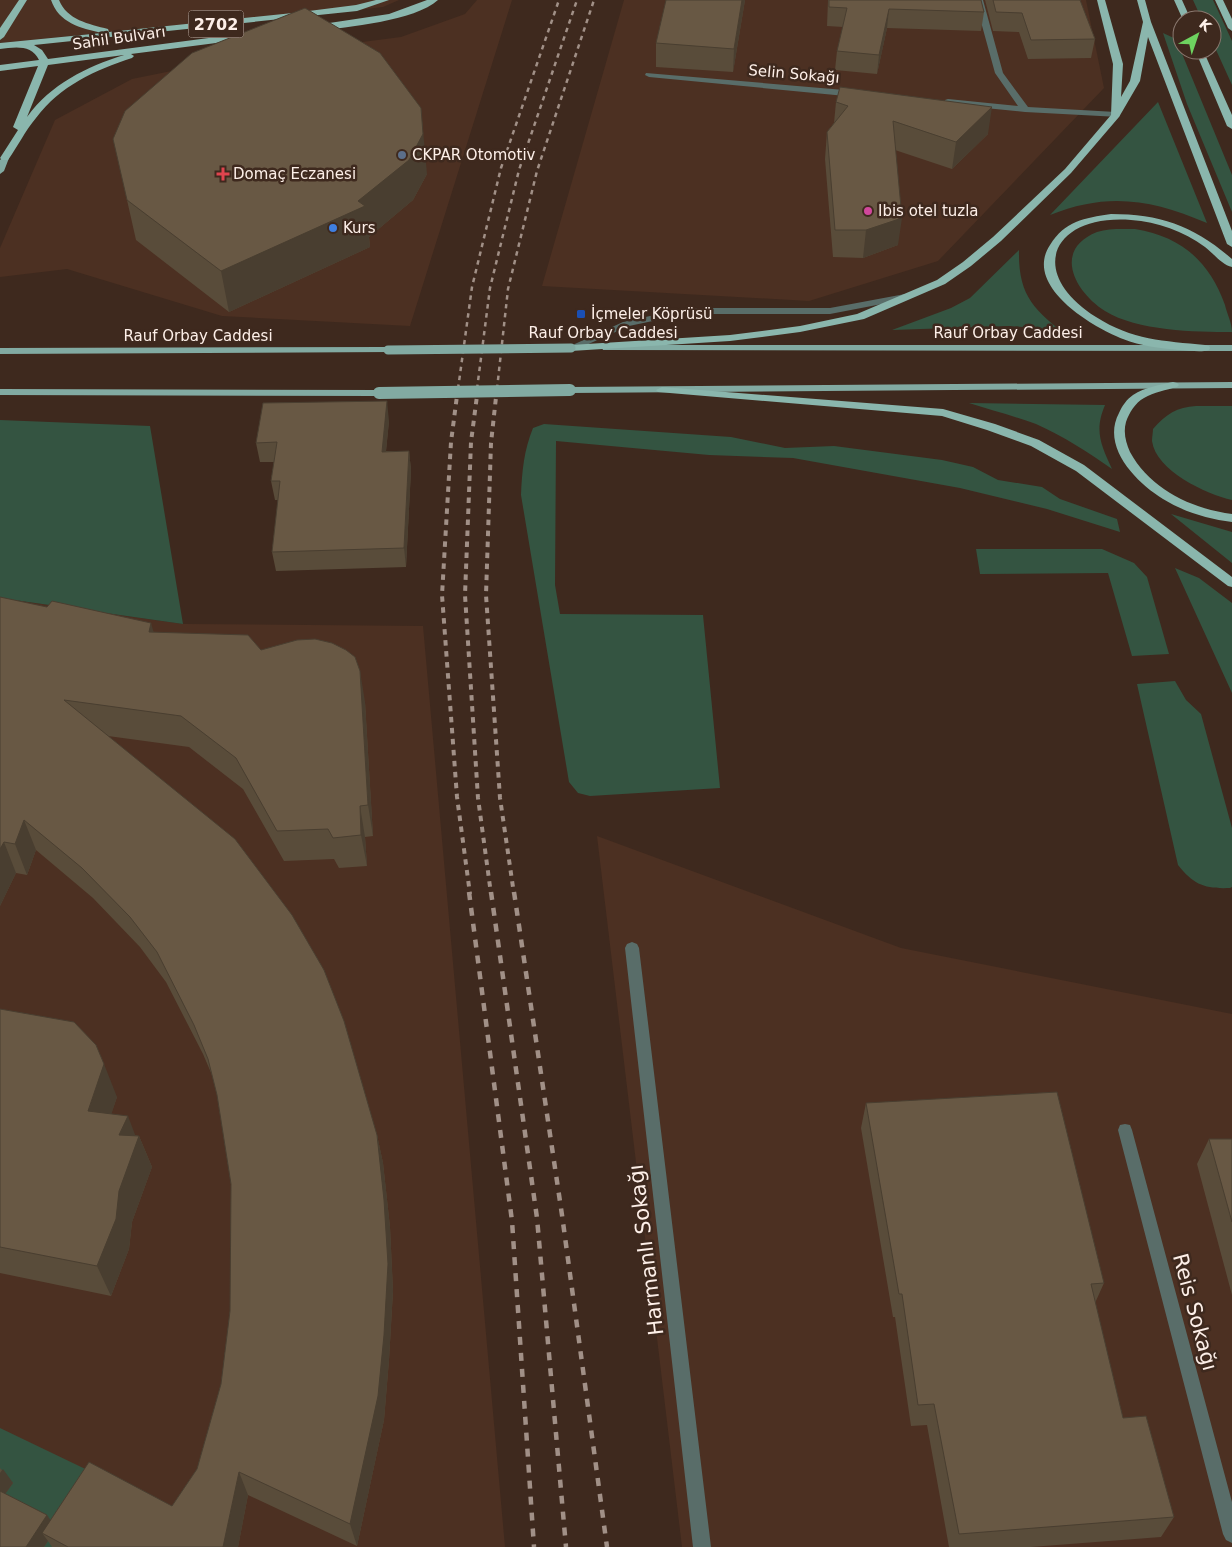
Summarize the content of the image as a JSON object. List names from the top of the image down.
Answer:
{
  "streets": {
    "highway": ["2702", "Sahil Bulvarı"],
    "main road": ["Rauf Orbay Caddesi"],
    "street": ["Selin Sokağı", "Harmanlı Sokağı", "Reis Sokağı"]
  },
  "places": {
    "other": ["CKPAR Otomotiv", "Ibis otel tuzla", "Kurs"],
    "health": ["Domaç Eczanesi"],
    "transit": ["İçmeler Köprüsü"]
  },
  "north": "top right"
}
